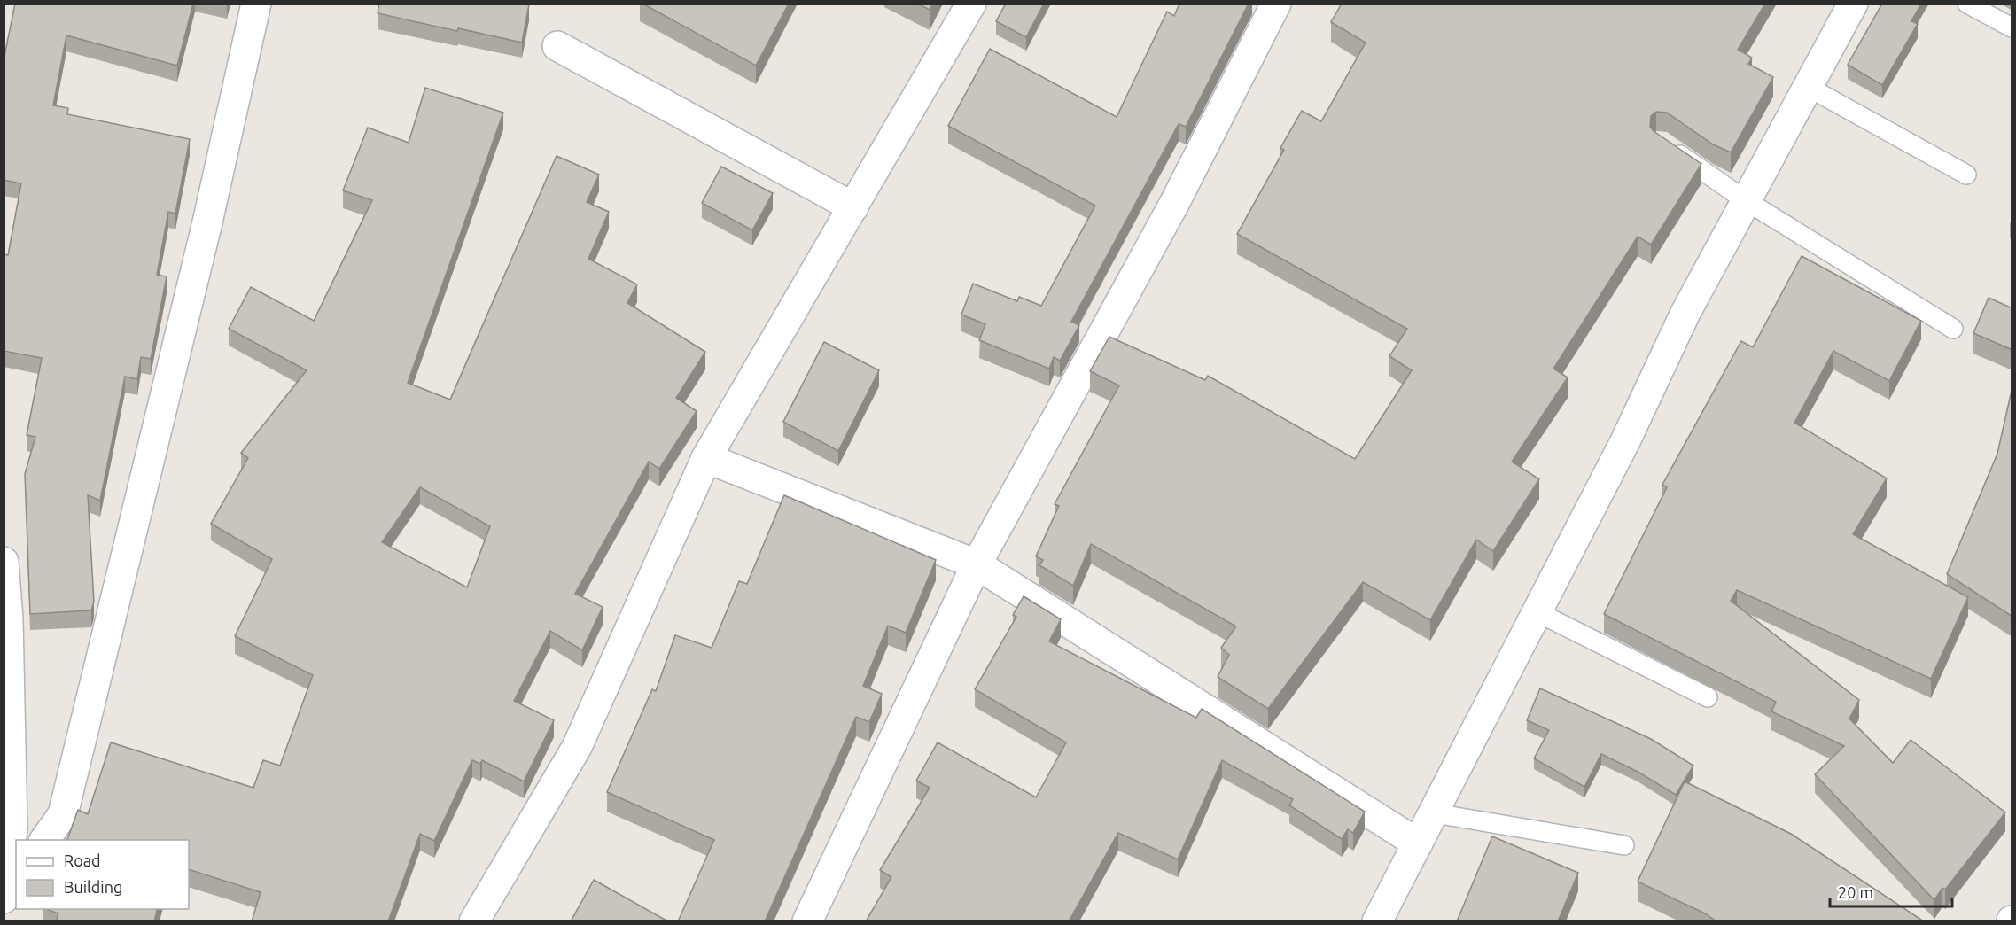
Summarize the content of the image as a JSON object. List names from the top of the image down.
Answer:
{
  "legend": ["Road", "Building"],
  "scale_bar": "20 m"
}
